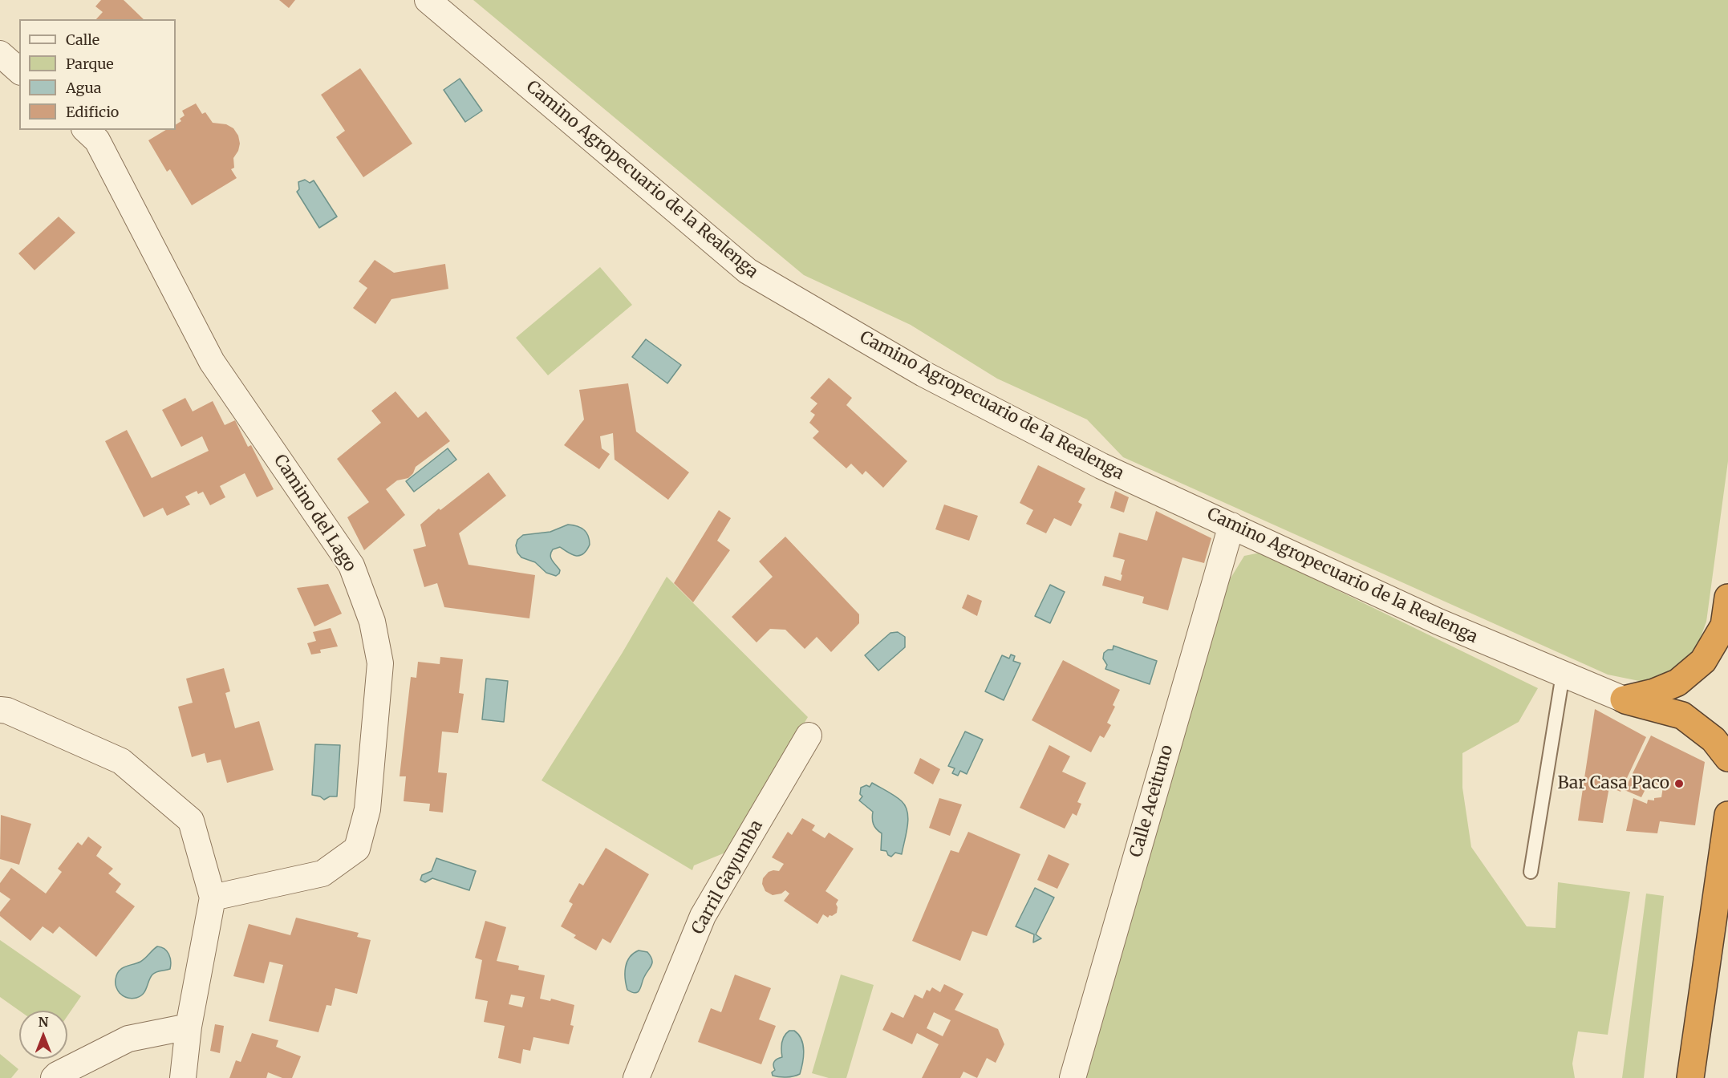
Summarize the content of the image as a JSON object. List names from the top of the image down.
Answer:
{
  "streets": {
    "street": [
      "Camino Agropecuario de la Realenga",
      "Camino del Lago",
      "Calle Aceituno",
      "Carril Gayumba"
    ]
  },
  "crossings": [
    ["Camino Agropecuario de la Realenga", "Calle Aceituno"]
  ],
  "places": ["Bar Casa Paco"],
  "legend": [
    "Calle",
    "Parque",
    "Agua",
    "Edificio"
  ],
  "north": "top"
}
